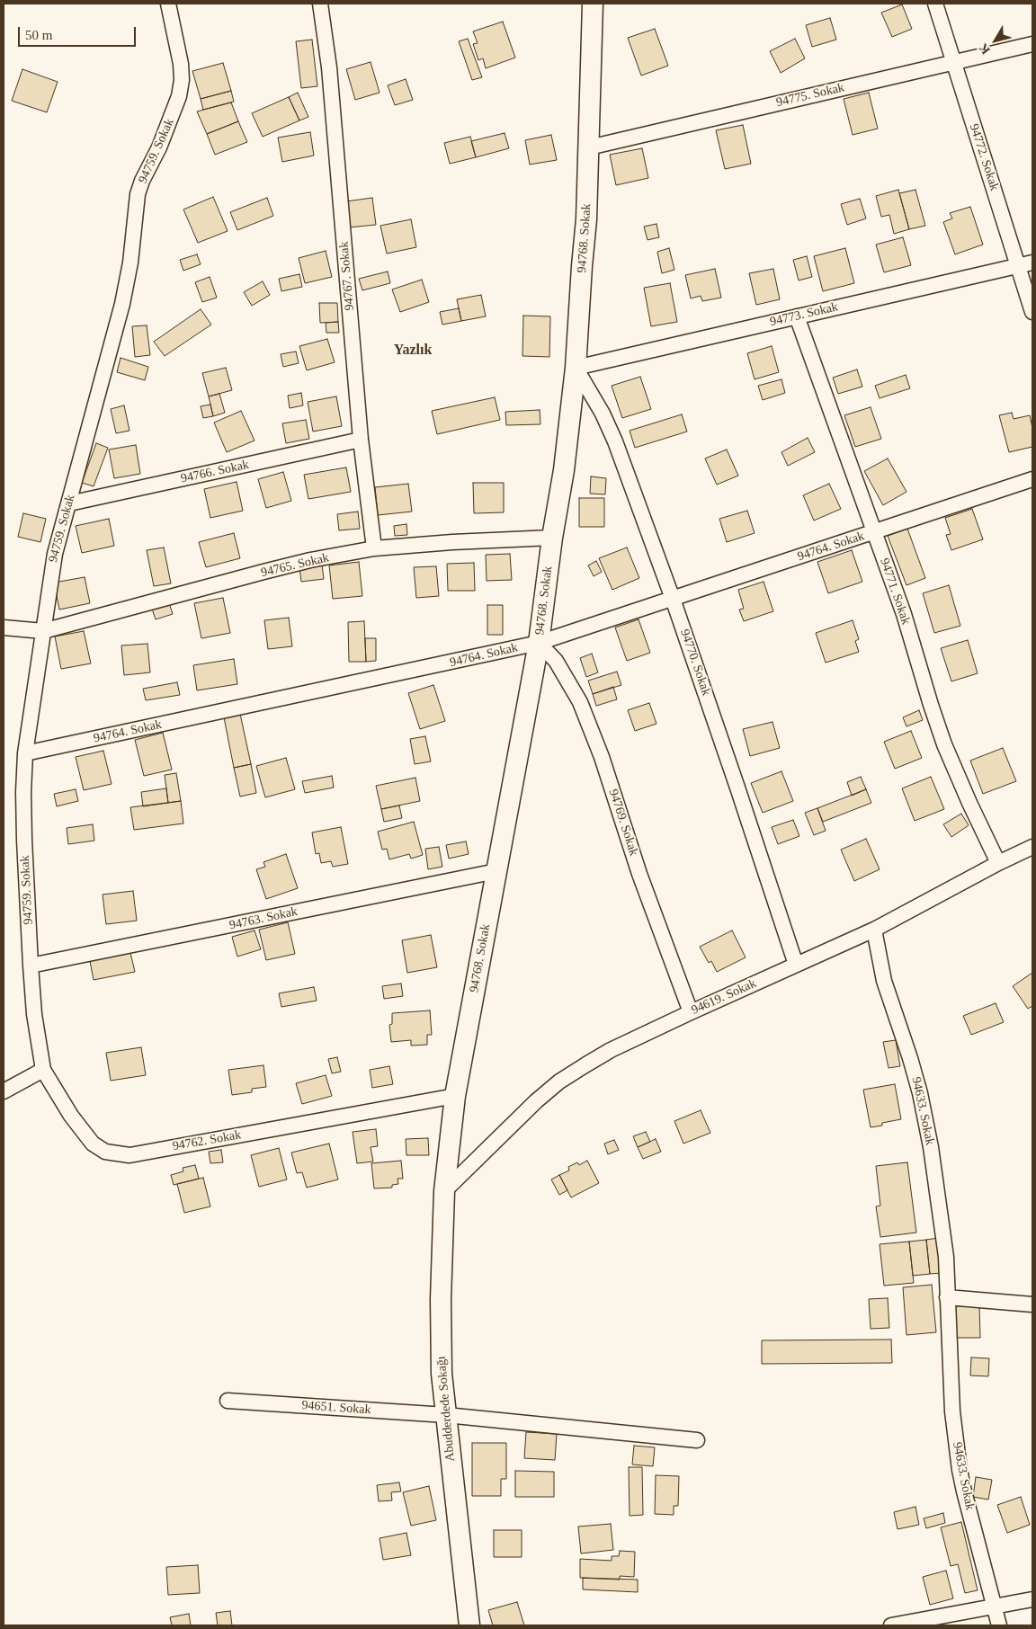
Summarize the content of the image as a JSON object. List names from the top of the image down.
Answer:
{
  "streets": {
    "street": [
      "94775. Sokak",
      "94759. Sokak",
      "94772. Sokak",
      "94768. Sokak",
      "94767. Sokak",
      "94773. Sokak",
      "94766. Sokak",
      "94764. Sokak",
      "94765. Sokak",
      "94771. Sokak",
      "94770. Sokak",
      "94769. Sokak",
      "94763. Sokak",
      "94619. Sokak",
      "94633. Sokak",
      "94762. Sokak",
      "94651. Sokak",
      "Abudderdede Sokağı"
    ]
  },
  "crossings": [
    ["94775. Sokak", "94772. Sokak"],
    ["94775. Sokak", "94768. Sokak"],
    ["94759. Sokak", "94766. Sokak"],
    ["94759. Sokak", "94764. Sokak"],
    ["94759. Sokak", "94765. Sokak"],
    ["94759. Sokak", "94763. Sokak"],
    ["94759. Sokak", "94762. Sokak"],
    ["94772. Sokak", "94773. Sokak"],
    ["94768. Sokak", "94773. Sokak"],
    ["94768. Sokak", "94764. Sokak"],
    ["94768. Sokak", "94765. Sokak"],
    ["94768. Sokak", "94770. Sokak"],
    ["94768. Sokak", "94769. Sokak"],
    ["94768. Sokak", "94763. Sokak"],
    ["94768. Sokak", "94619. Sokak"],
    ["94768. Sokak", "94762. Sokak"],
    ["94768. Sokak", "Abudderdede Sokağı"],
    ["94767. Sokak", "94766. Sokak"],
    ["94767. Sokak", "94765. Sokak"],
    ["94773. Sokak", "94771. Sokak"],
    ["94773. Sokak", "94770. Sokak"],
    ["94764. Sokak", "94771. Sokak"],
    ["94764. Sokak", "94770. Sokak"],
    ["94764. Sokak", "94769. Sokak"],
    ["94771. Sokak", "94619. Sokak"],
    ["94770. Sokak", "94619. Sokak"],
    ["94769. Sokak", "94619. Sokak"],
    ["94619. Sokak", "94633. Sokak"],
    ["94619. Sokak", "Abudderdede Sokağı"],
    ["94651. Sokak", "Abudderdede Sokağı"]
  ],
  "districts": ["Yazlık"],
  "scale_bar": "50 m",
  "north": "bottom left"
}
